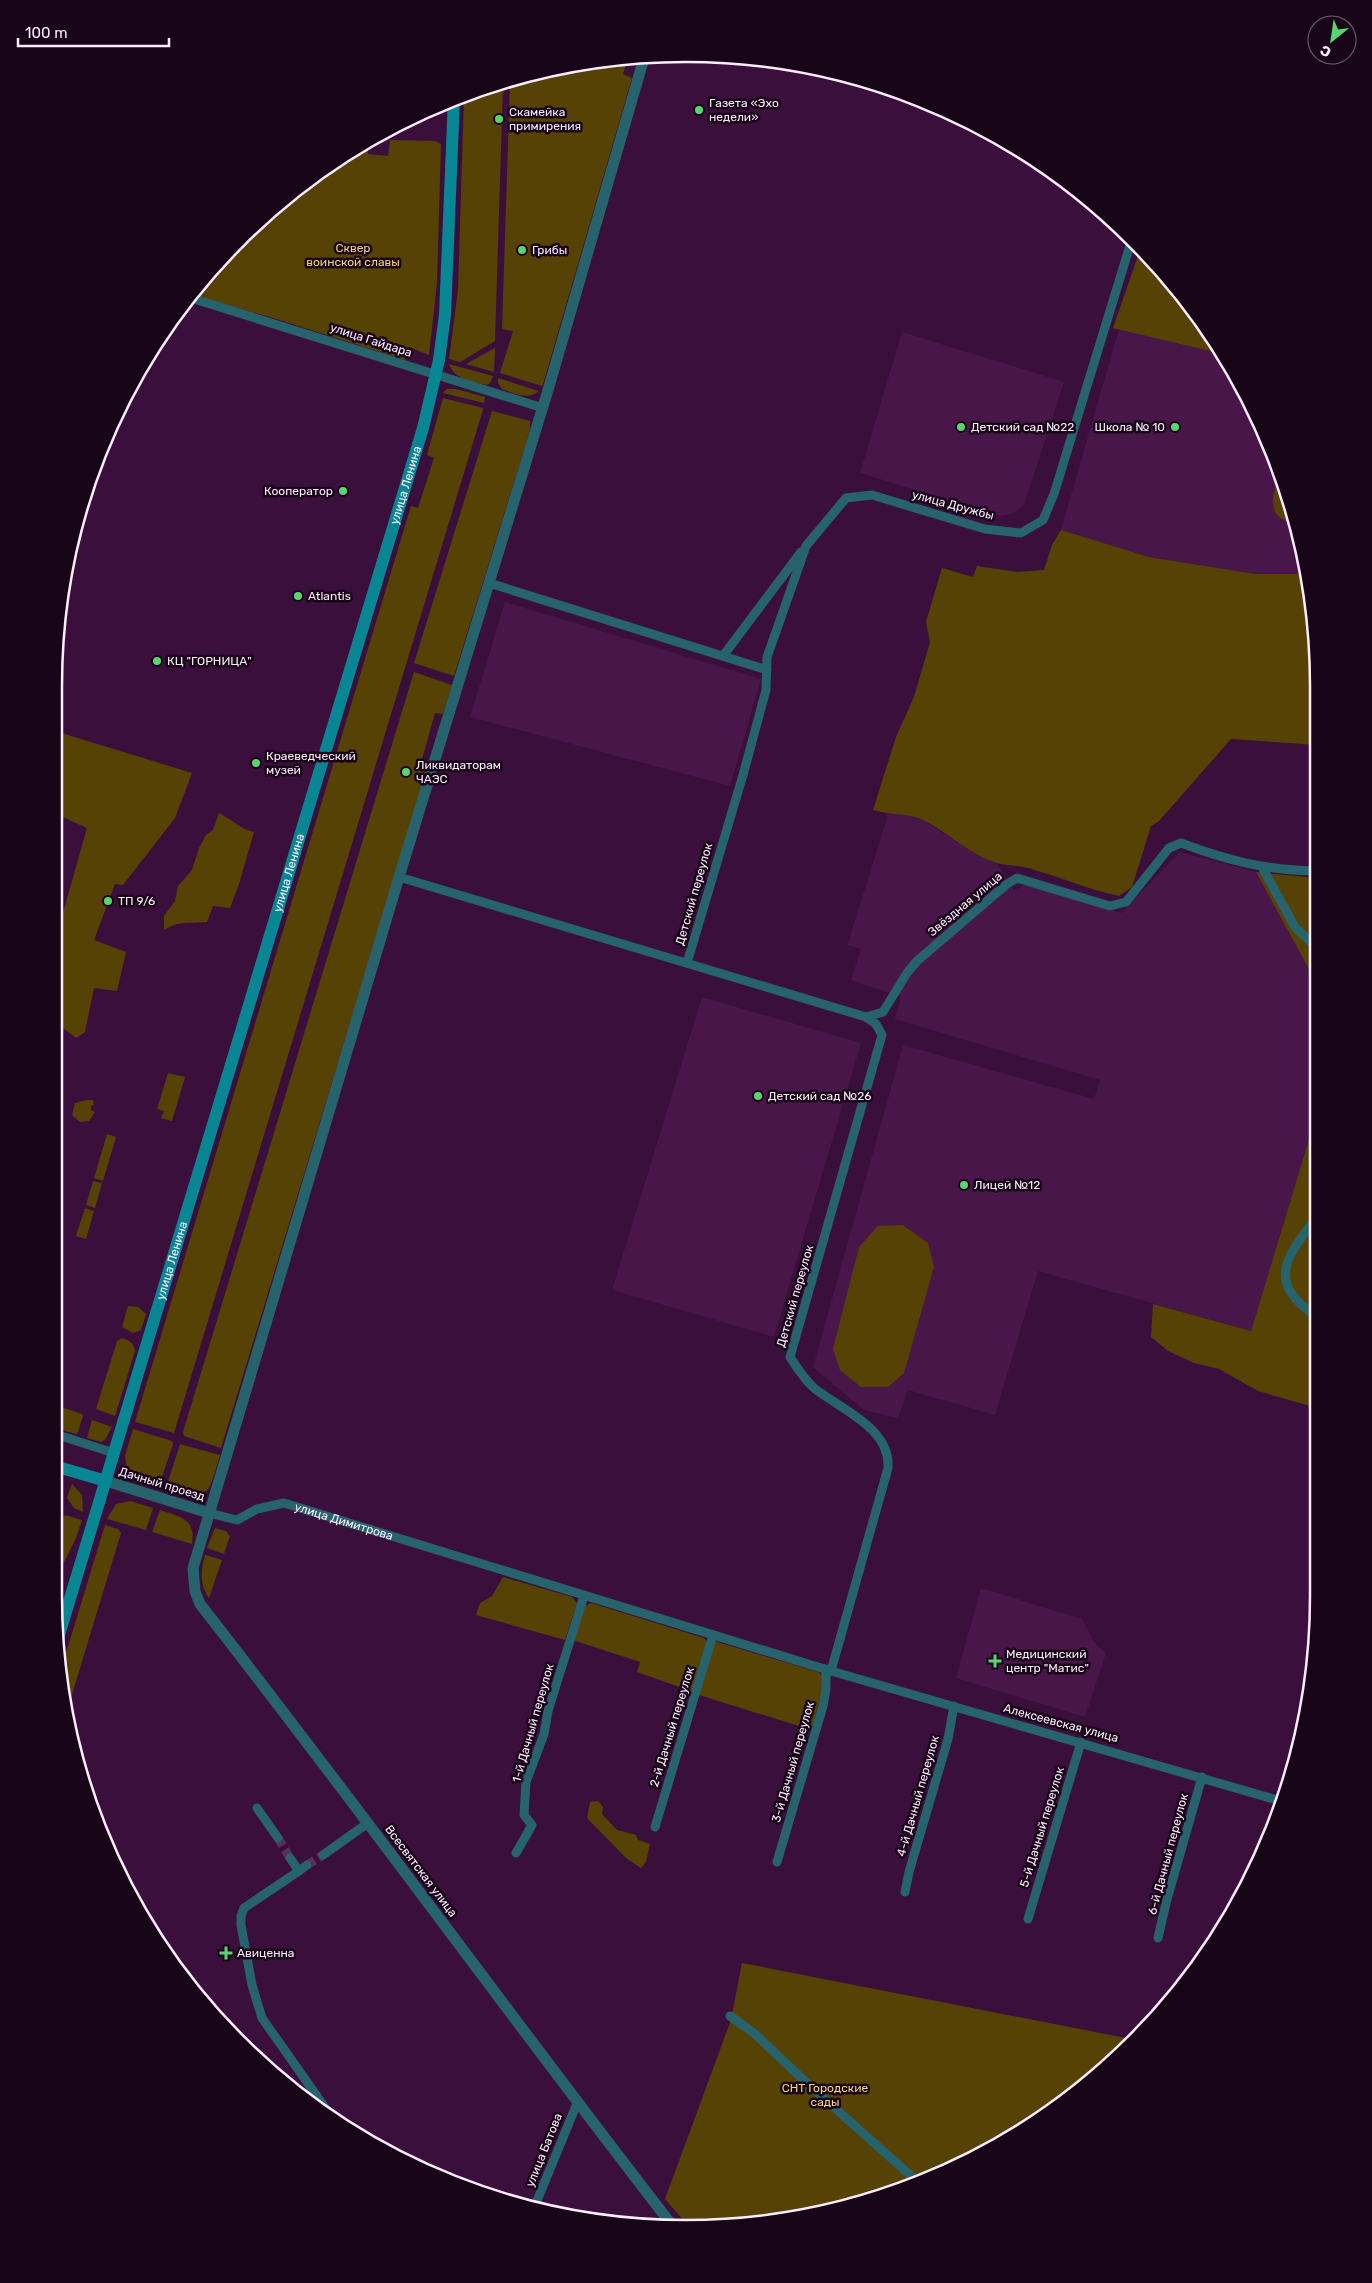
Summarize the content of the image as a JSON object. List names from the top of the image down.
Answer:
{
  "streets": {
    "main road": ["улица Ленина"],
    "street": [
      "улица Гайдара",
      "улица Дружбы",
      "Детский переулок",
      "Звёздная улица",
      "Дачный проезд",
      "улица Димитрова",
      "1-й Дачный переулок",
      "Алексеевская улица",
      "2-й Дачный переулок",
      "3-й Дачный переулок",
      "4-й Дачный переулок",
      "5-й Дачный переулок",
      "6-й Дачный переулок",
      "Всесвятская улица",
      "улица Батова"
    ]
  },
  "crossings": [
    ["улица Гайдара", "улица Ленина"],
    ["улица Гайдара", "Всесвятская улица"],
    ["улица Ленина", "Дачный проезд"],
    ["улица Дружбы", "Детский переулок"],
    ["Детский переулок", "Звёздная улица"],
    ["Детский переулок", "Алексеевская улица"],
    ["Детский переулок", "3-й Дачный переулок"],
    ["Дачный проезд", "улица Димитрова"],
    ["Дачный проезд", "Всесвятская улица"],
    ["улица Димитрова", "1-й Дачный переулок"],
    ["улица Димитрова", "Всесвятская улица"],
    ["Алексеевская улица", "3-й Дачный переулок"],
    ["Алексеевская улица", "4-й Дачный переулок"],
    ["Алексеевская улица", "5-й Дачный переулок"],
    ["Алексеевская улица", "6-й Дачный переулок"],
    ["Всесвятская улица", "улица Батова"]
  ],
  "parks": ["Сквер воинской славы", "СНТ Городские сады"],
  "places": {
    "other": [
      "Газета «Эхо недели»",
      "Скамейка примирения",
      "Грибы",
      "Детский сад №22",
      "Школа № 10",
      "Кооператор",
      "Atlantis",
      "КЦ \"ГОРНИЦА\"",
      "Краеведческий музей",
      "Ликвидаторам ЧАЭС",
      "ТП 9/6",
      "Детский сад №26",
      "Лицей №12"
    ],
    "health": ["Медицинский центр \"Матис\"", "Авиценна"]
  },
  "scale_bar": "100 m",
  "north": "bottom left"
}
